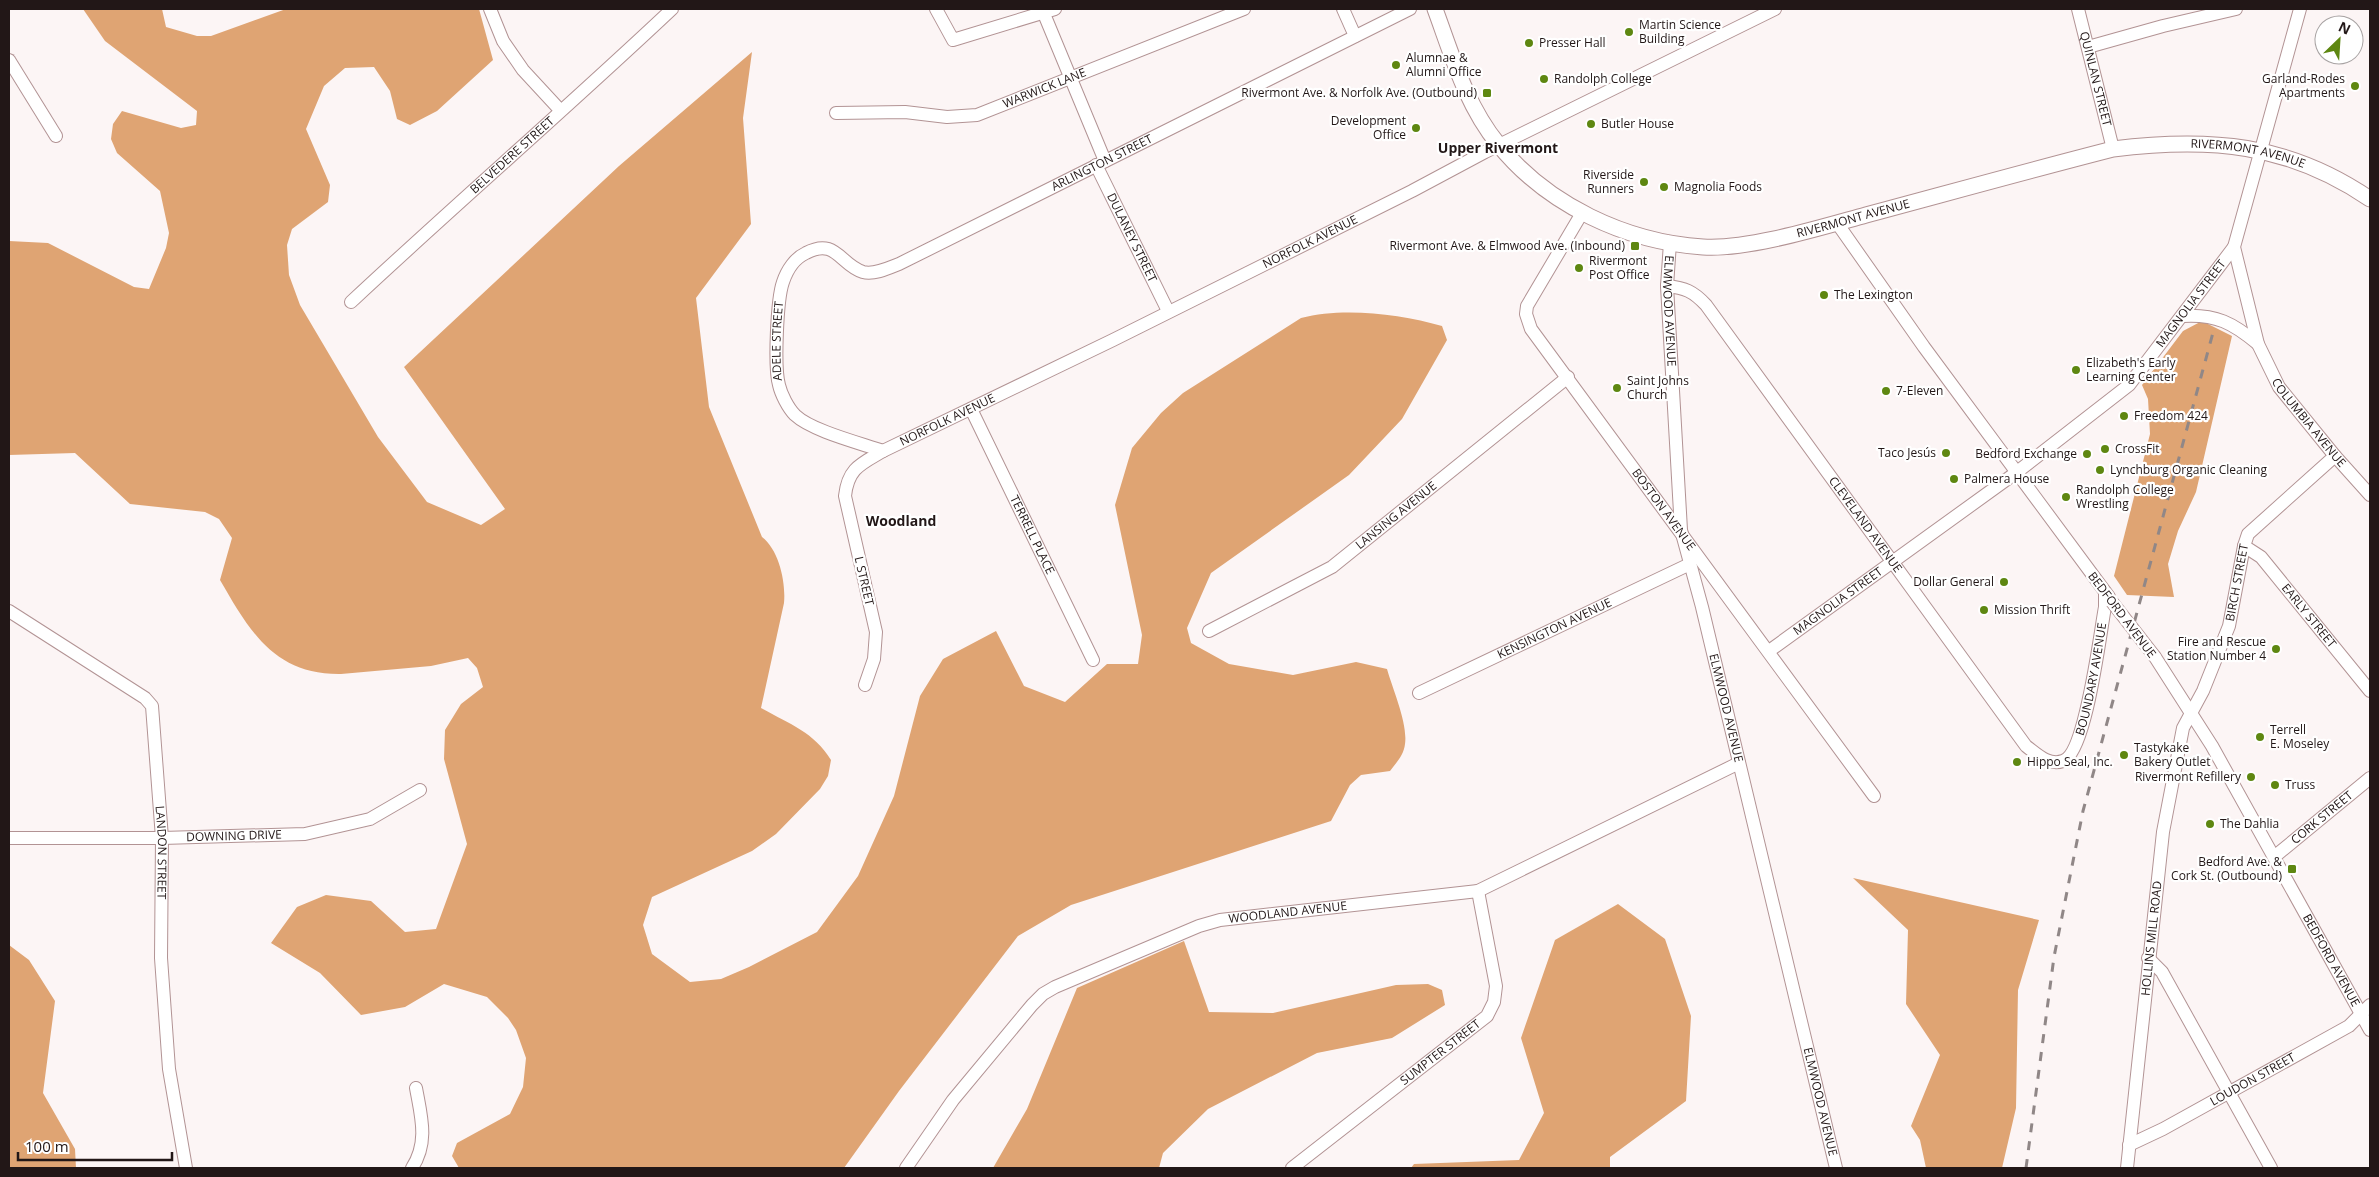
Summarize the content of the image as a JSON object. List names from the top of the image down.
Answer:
{
  "streets": {
    "main road": ["RIVERMONT AVENUE"],
    "street": [
      "QUINLAN STREET",
      "WARWICK LANE",
      "BELVEDERE STREET",
      "ARLINGTON STREET",
      "DULANEY STREET",
      "NORFOLK AVENUE",
      "MAGNOLIA STREET",
      "ELMWOOD AVENUE",
      "ADELE STREET",
      "COLUMBIA AVENUE",
      "BOSTON AVENUE",
      "LANSING AVENUE",
      "CLEVELAND AVENUE",
      "TERRELL PLACE",
      "L STREET",
      "BIRCH STREET",
      "BEDFORD AVENUE",
      "EARLY STREET",
      "KENSINGTON AVENUE",
      "BOUNDARY AVENUE",
      "CORK STREET",
      "DOWNING DRIVE",
      "LANDON STREET",
      "WOODLAND AVENUE",
      "HOLLINS MILL ROAD",
      "SUMPTER STREET",
      "LOUDON STREET"
    ]
  },
  "crossings": [
    ["QUINLAN STREET", "RIVERMONT AVENUE"],
    ["WARWICK LANE", "DULANEY STREET"],
    ["RIVERMONT AVENUE", "NORFOLK AVENUE"],
    ["RIVERMONT AVENUE", "ELMWOOD AVENUE"],
    ["RIVERMONT AVENUE", "COLUMBIA AVENUE"],
    ["RIVERMONT AVENUE", "BOSTON AVENUE"],
    ["RIVERMONT AVENUE", "BEDFORD AVENUE"],
    ["ARLINGTON STREET", "DULANEY STREET"],
    ["ARLINGTON STREET", "ADELE STREET"],
    ["DULANEY STREET", "NORFOLK AVENUE"],
    ["NORFOLK AVENUE", "ADELE STREET"],
    ["NORFOLK AVENUE", "TERRELL PLACE"],
    ["NORFOLK AVENUE", "L STREET"],
    ["MAGNOLIA STREET", "COLUMBIA AVENUE"],
    ["MAGNOLIA STREET", "BOSTON AVENUE"],
    ["MAGNOLIA STREET", "CLEVELAND AVENUE"],
    ["MAGNOLIA STREET", "BEDFORD AVENUE"],
    ["ELMWOOD AVENUE", "BOSTON AVENUE"],
    ["ELMWOOD AVENUE", "CLEVELAND AVENUE"],
    ["ELMWOOD AVENUE", "KENSINGTON AVENUE"],
    ["ELMWOOD AVENUE", "WOODLAND AVENUE"],
    ["COLUMBIA AVENUE", "BIRCH STREET"],
    ["BOSTON AVENUE", "LANSING AVENUE"],
    ["CLEVELAND AVENUE", "BOUNDARY AVENUE"],
    ["BIRCH STREET", "BEDFORD AVENUE"],
    ["BIRCH STREET", "EARLY STREET"],
    ["BIRCH STREET", "HOLLINS MILL ROAD"],
    ["BEDFORD AVENUE", "BOUNDARY AVENUE"],
    ["BEDFORD AVENUE", "CORK STREET"],
    ["BEDFORD AVENUE", "HOLLINS MILL ROAD"],
    ["BEDFORD AVENUE", "LOUDON STREET"],
    ["DOWNING DRIVE", "LANDON STREET"],
    ["WOODLAND AVENUE", "SUMPTER STREET"],
    ["HOLLINS MILL ROAD", "LOUDON STREET"]
  ],
  "districts": ["Upper Rivermont", "Woodland"],
  "places": {
    "other": [
      "Martin Science Building",
      "Presser Hall",
      "Alumnae & Alumni Office",
      "Randolph College",
      "Garland-Rodes Apartments",
      "Butler House",
      "Development Office",
      "Riverside Runners",
      "Magnolia Foods",
      "Rivermont Post Office",
      "The Lexington",
      "Elizabeth's Early Learning Center",
      "Saint Johns Church",
      "7-Eleven",
      "Freedom 424",
      "CrossFit",
      "Taco Jesús",
      "Bedford Exchange",
      "Lynchburg Organic Cleaning",
      "Palmera House",
      "Randolph College Wrestling",
      "Dollar General",
      "Mission Thrift",
      "Fire and Rescue Station Number 4",
      "Terrell E. Moseley",
      "Tastykake Bakery Outlet",
      "Hippo Seal, Inc.",
      "Rivermont Refillery",
      "Truss",
      "The Dahlia"
    ],
    "transit": ["Rivermont Ave. & Norfolk Ave. (Outbound)", "Rivermont Ave. & Elmwood Ave. (Inbound)", "Bedford Ave. & Cork St. (Outbound)"]
  },
  "scale_bar": "100 m",
  "north": "top right"
}
